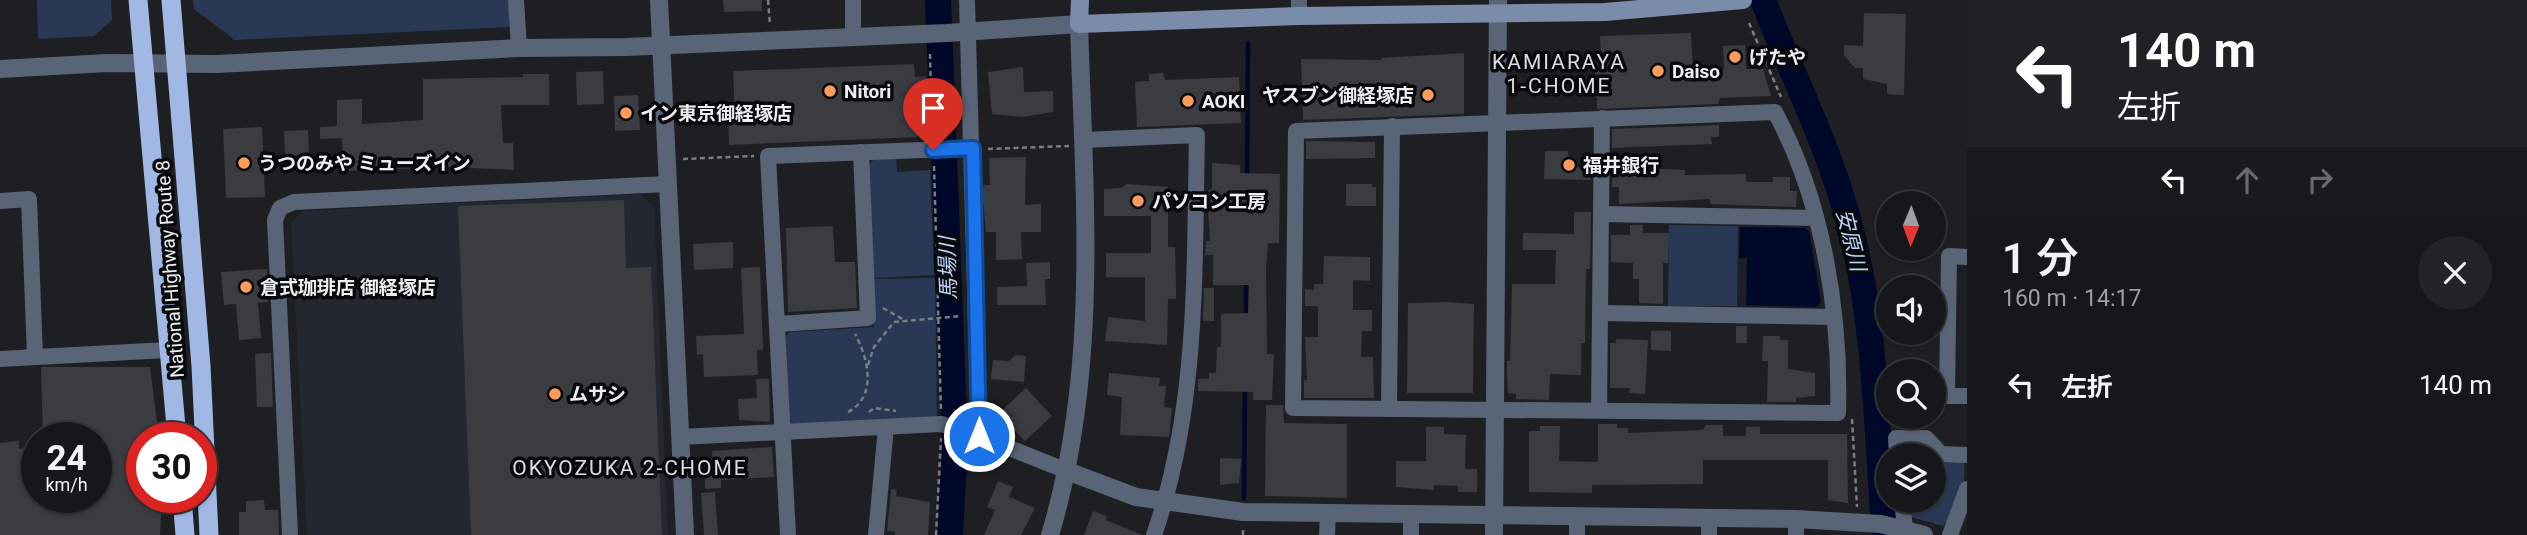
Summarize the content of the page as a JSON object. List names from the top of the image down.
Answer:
{
  "streets": {
    "highway": ["National Highway Route 8"]
  },
  "districts": ["KAMIARAYA 1-CHOME", "OKYOZUKA 2-CHOME"],
  "water": ["安原川", "馬場川"],
  "places": [
    "げたや",
    "Daiso",
    "Nitori",
    "ヤスブン御経塚店",
    "AOKI",
    "イン東京御経塚店",
    "うつのみや ミューズイン",
    "福井銀行",
    "パソコン工房",
    "倉式珈琲店 御経塚店",
    "ムサシ"
  ],
  "north": "bottom",
  "page": {
    "turn": ["140 m", "左折"],
    "heading": ["1 分", "160 m · 14:17"],
    "list": [
      {
        "name": "左折",
        "value": "140 m"
      }
    ],
    "speed": "24 km/h",
    "limit": "30"
  }
}
